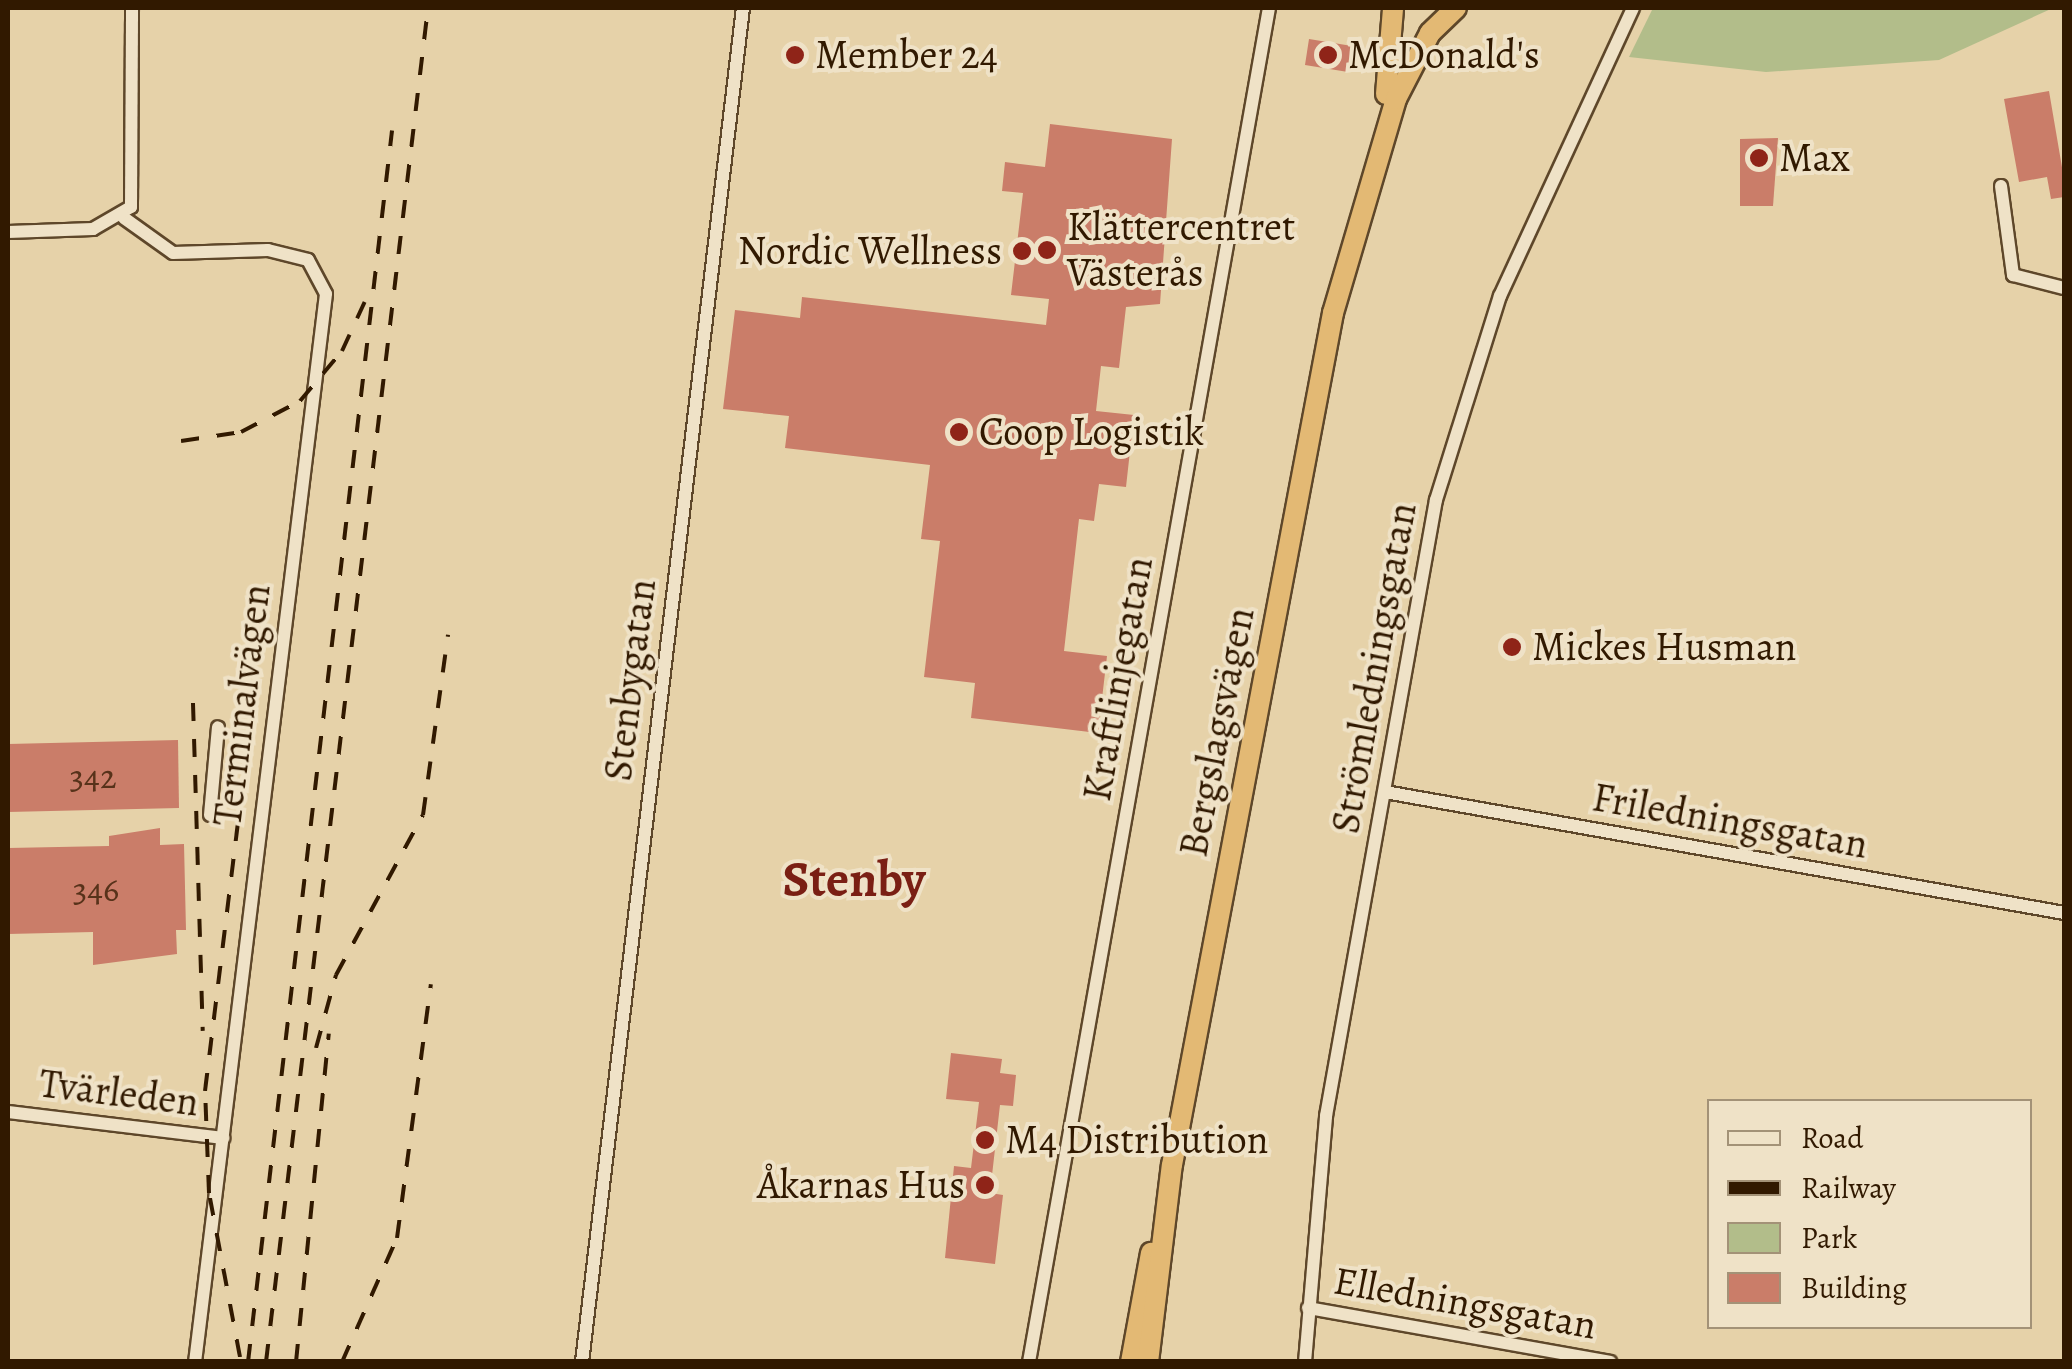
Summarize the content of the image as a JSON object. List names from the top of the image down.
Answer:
{
  "streets": {
    "highway": ["Bergslagsvägen"],
    "street": [
      "Strömledningsgatan",
      "Kraftlinjegatan",
      "Stenbygatan",
      "Terminalvägen",
      "Friledningsgatan",
      "Tvärleden",
      "Elledningsgatan"
    ]
  },
  "crossings": [
    ["Strömledningsgatan", "Friledningsgatan"],
    ["Strömledningsgatan", "Elledningsgatan"],
    ["Terminalvägen", "Tvärleden"]
  ],
  "districts": ["Stenby"],
  "places": [
    "Member 24",
    "McDonald's",
    "Max",
    "Klättercentret Västerås",
    "Nordic Wellness",
    "Coop Logistik",
    "Mickes Husman",
    "M4 Distribution",
    "Åkarnas Hus"
  ],
  "house_numbers": ["342", "346"],
  "legend": [
    "Road",
    "Railway",
    "Park",
    "Building"
  ]
}
